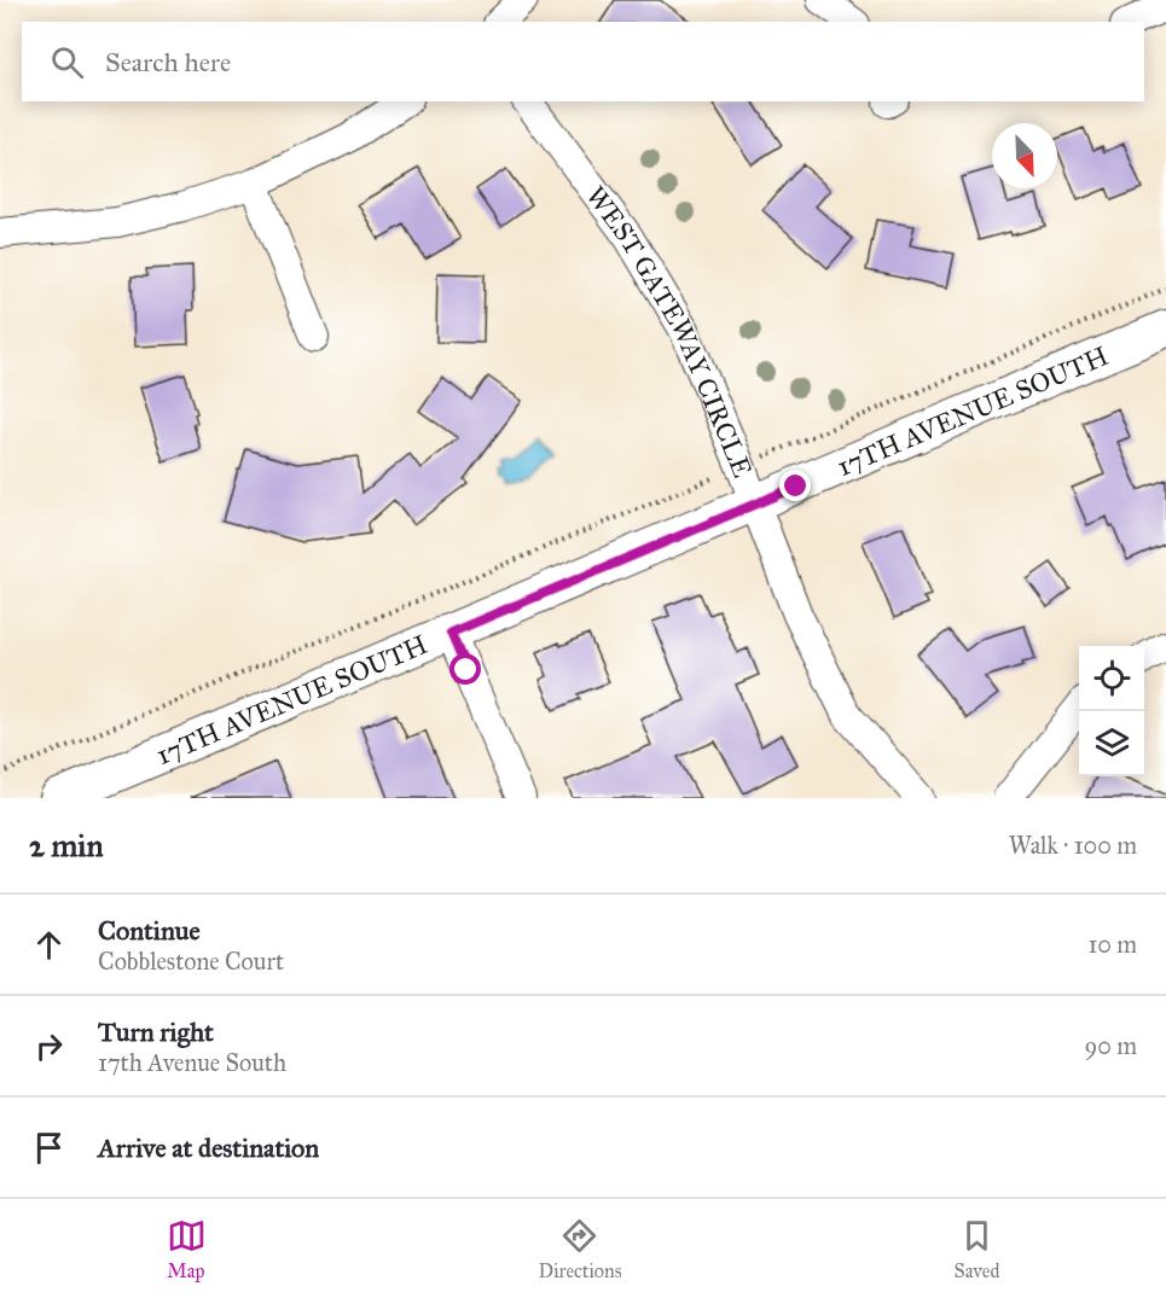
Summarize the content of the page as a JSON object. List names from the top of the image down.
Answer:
{
  "streets": {
    "street": ["WEST GATEWAY CIRCLE", "17TH AVENUE SOUTH"]
  },
  "crossings": [
    ["WEST GATEWAY CIRCLE", "17TH AVENUE SOUTH"]
  ],
  "north": "bottom right",
  "page": {
    "search": "Search here",
    "heading": ["2 min", "Walk · 100 m"],
    "list": [
      ["Continue", "Cobblestone Court", "10 m"],
      ["Turn right", "17th Avenue South", "90 m"],
      "Arrive at destination"
    ],
    "nav": ["Map", "Directions", "Saved"]
  }
}
